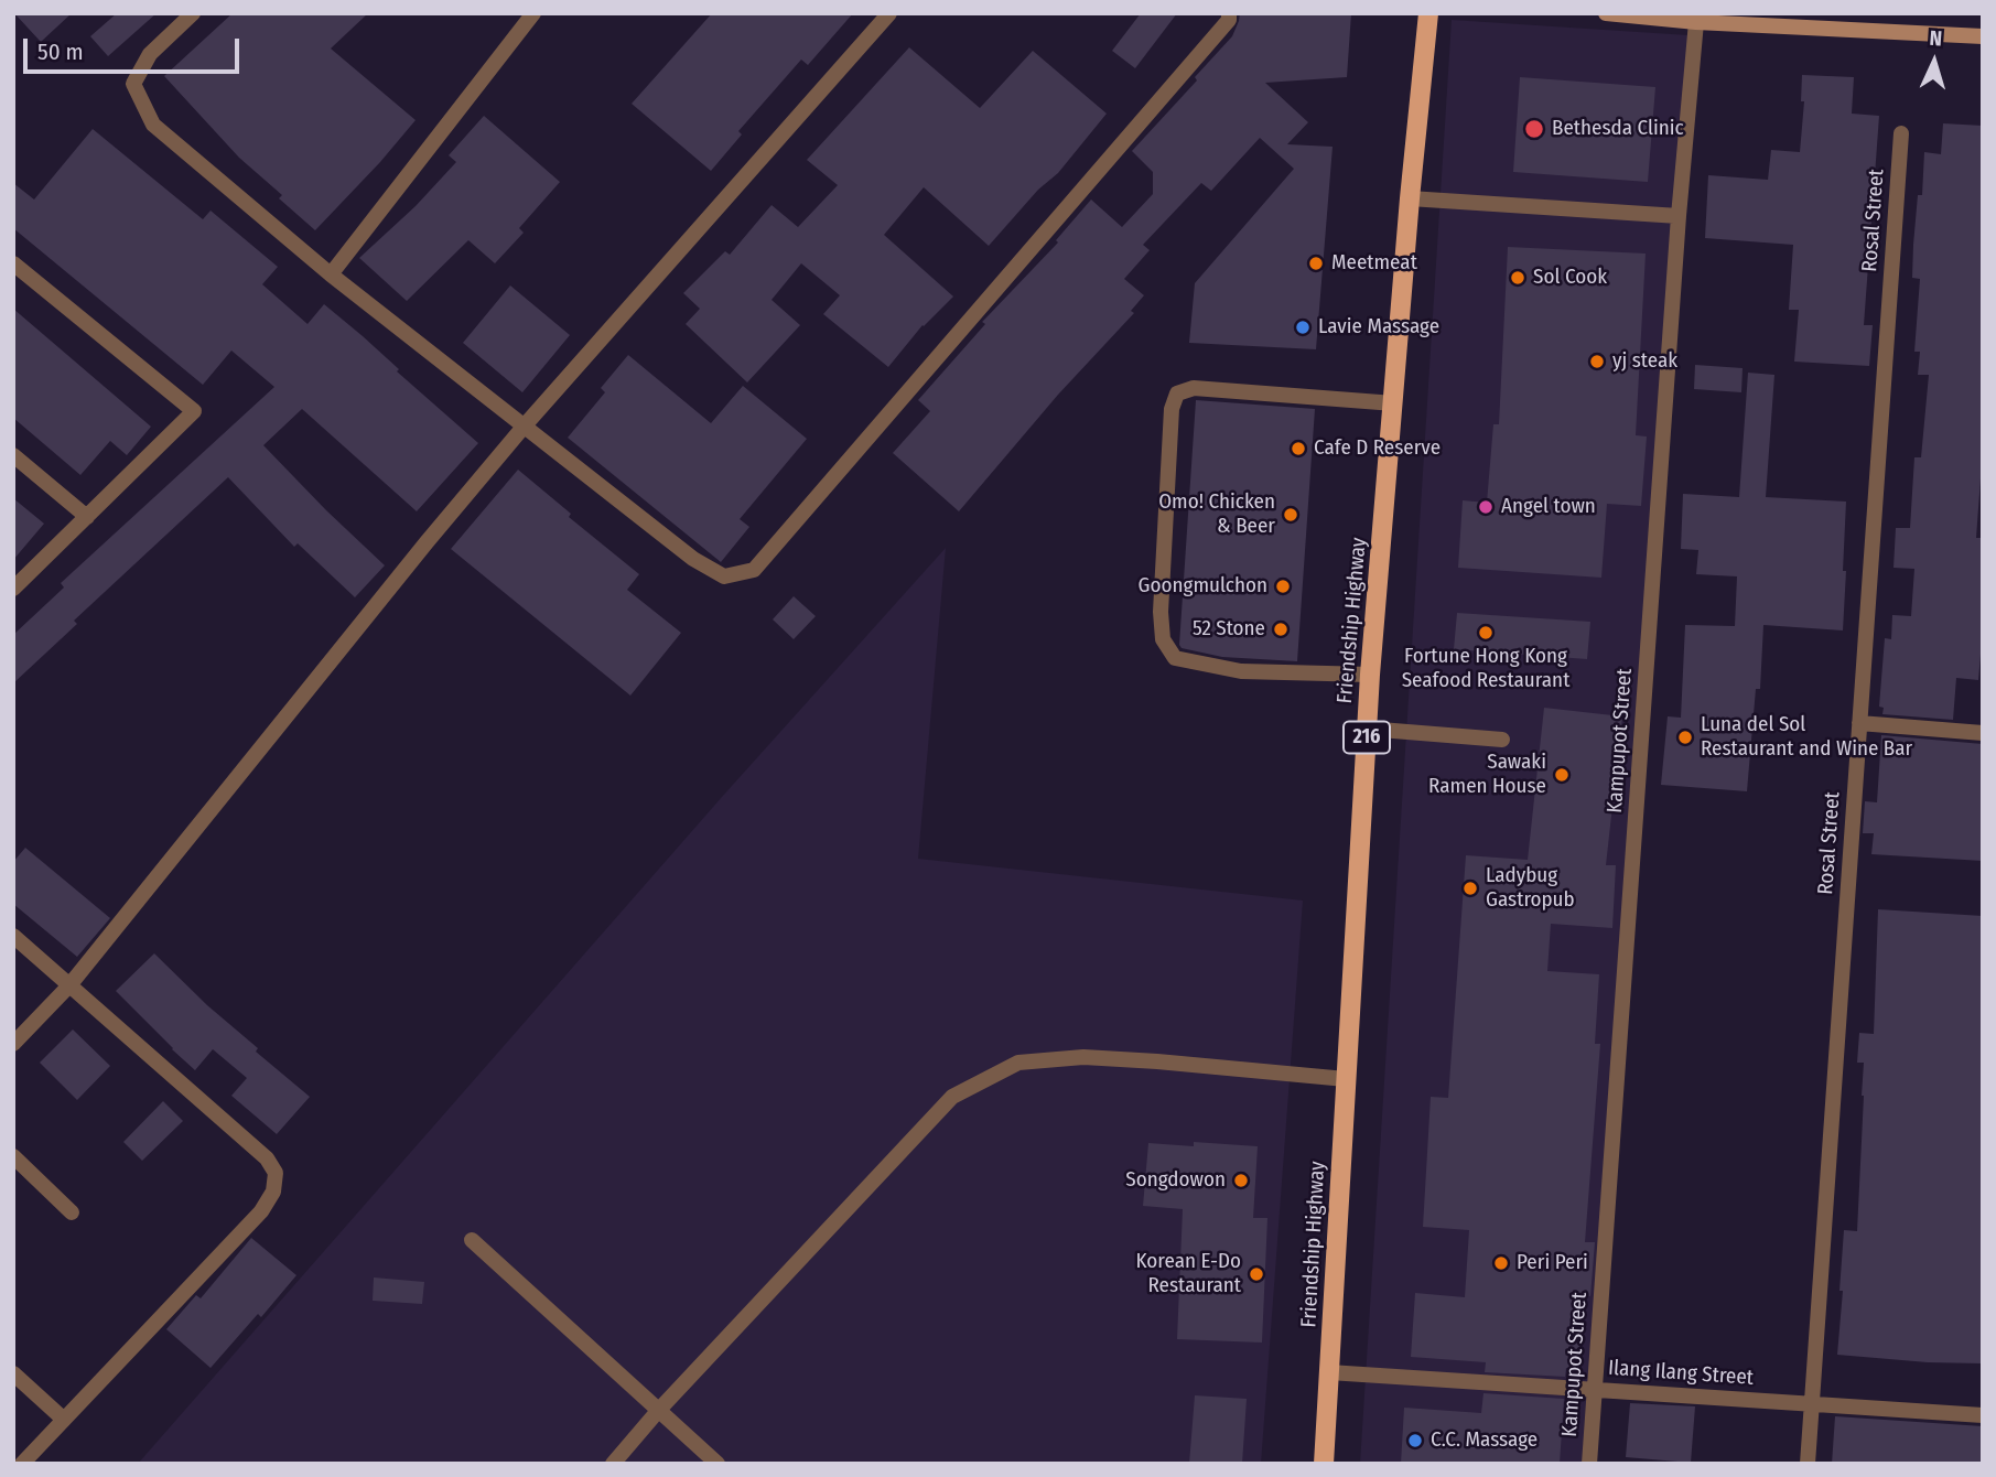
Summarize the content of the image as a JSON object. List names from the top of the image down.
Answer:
{
  "streets": {
    "main road": ["Friendship Highway", "216"],
    "street": ["Rosal Street", "Kampupot Street", "Ilang Ilang Street"]
  },
  "crossings": [
    ["Rosal Street", "Ilang Ilang Street"],
    ["Friendship Highway", "Ilang Ilang Street"],
    ["Kampupot Street", "Ilang Ilang Street"]
  ],
  "places": [
    "Bethesda Clinic",
    "Meetmeat",
    "Sol Cook",
    "Lavie Massage",
    "yj steak",
    "Cafe D Reserve",
    "Angel town",
    "Omo! Chicken & Beer",
    "Goongmulchon",
    "52 Stone",
    "Fortune Hong Kong Seafood Restaurant",
    "Luna del Sol Restaurant and Wine Bar",
    "Sawaki Ramen House",
    "Ladybug Gastropub",
    "Songdowon",
    "Peri Peri",
    "Korean E-Do Restaurant",
    "C.C. Massage"
  ],
  "scale_bar": "50 m",
  "north": "top"
}
